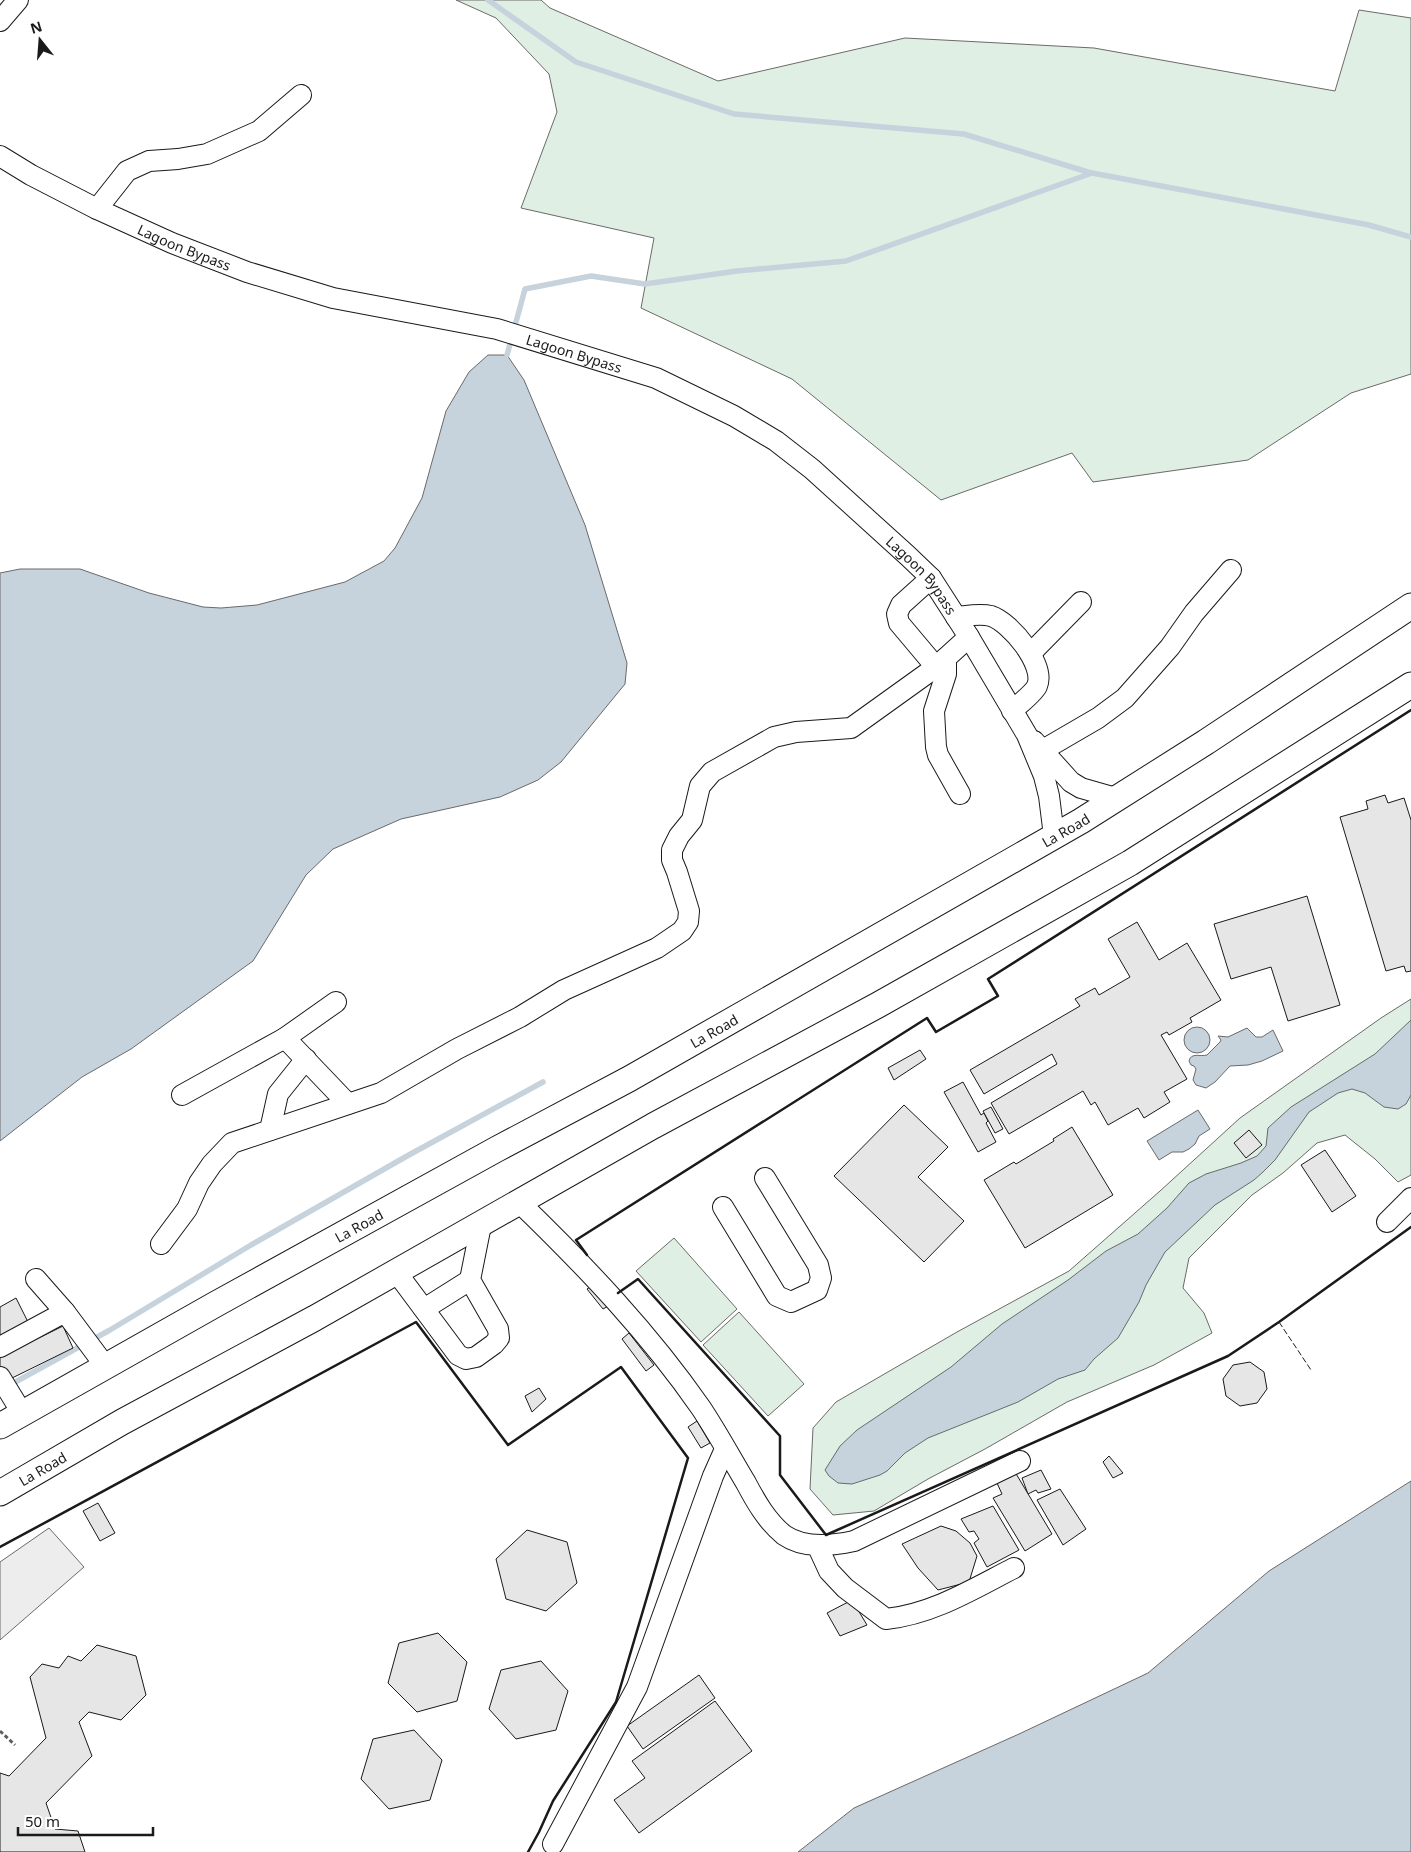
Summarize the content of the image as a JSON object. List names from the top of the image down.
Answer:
{
  "streets": {
    "main road": ["La Road"],
    "street": ["Lagoon Bypass"]
  },
  "crossings": [
    ["Lagoon Bypass", "La Road"]
  ],
  "scale_bar": "50 m",
  "north": "top"
}
